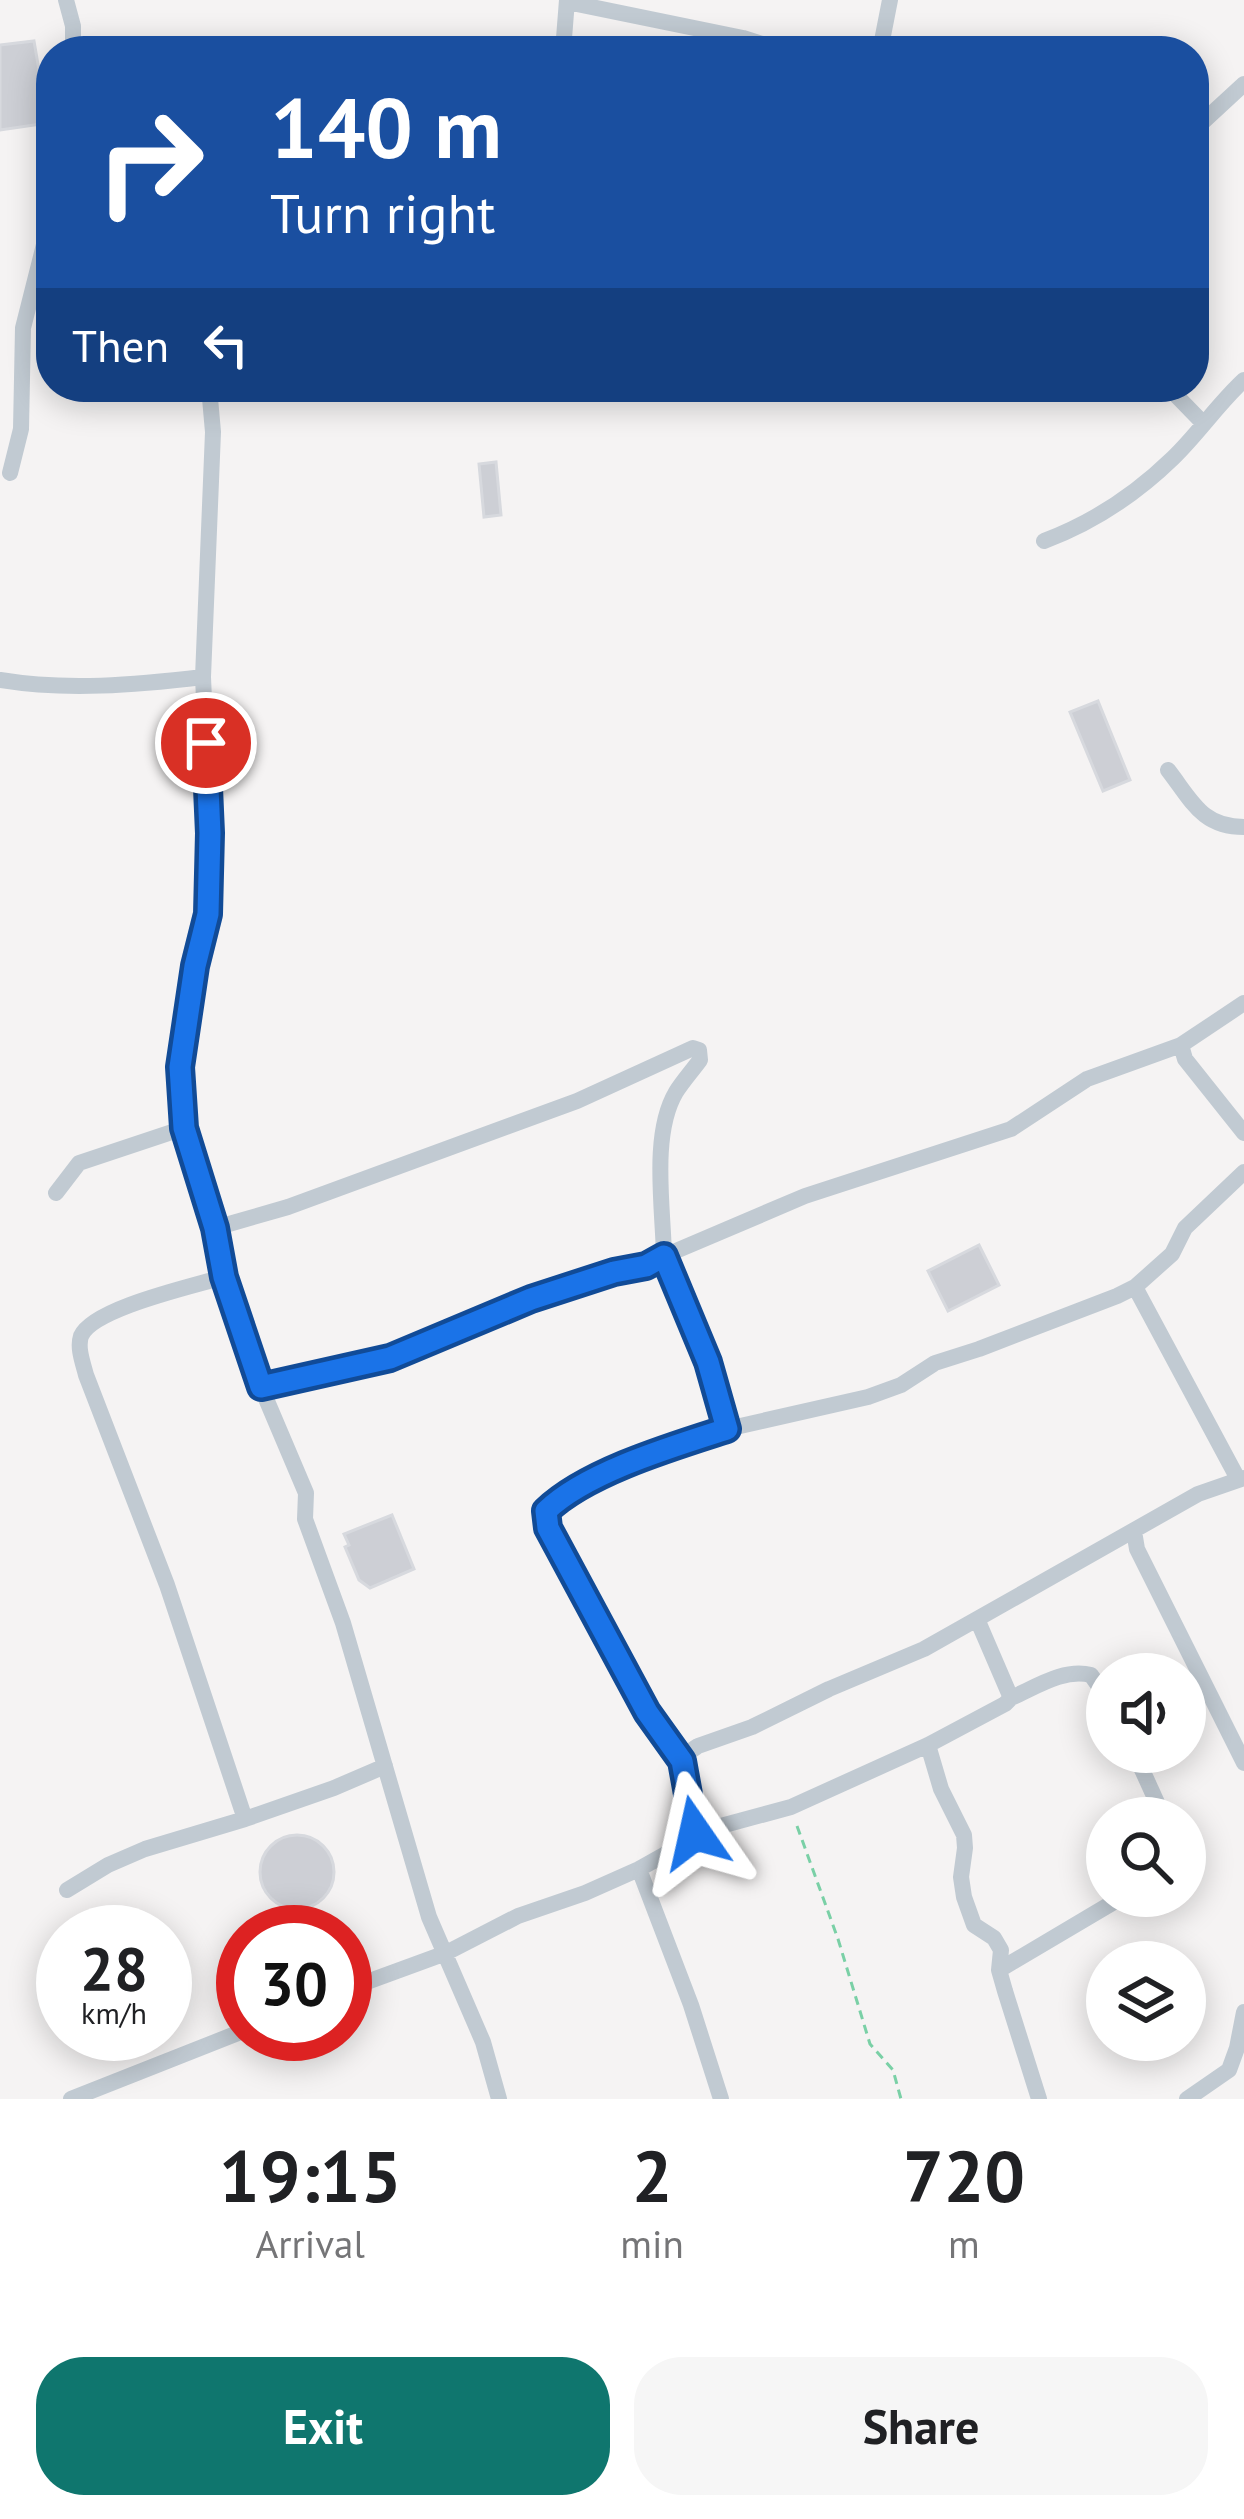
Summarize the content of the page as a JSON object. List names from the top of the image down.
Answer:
{
  "page": {
    "turn": ["140 m", "Turn right"],
    "then": "Then",
    "speed": "28 km/h",
    "limit": "30",
    "eta": [
      "19:15",
      "Arrival",
      "2",
      "min",
      "720",
      "m"
    ],
    "buttons": ["Exit", "Share"]
  }
}
